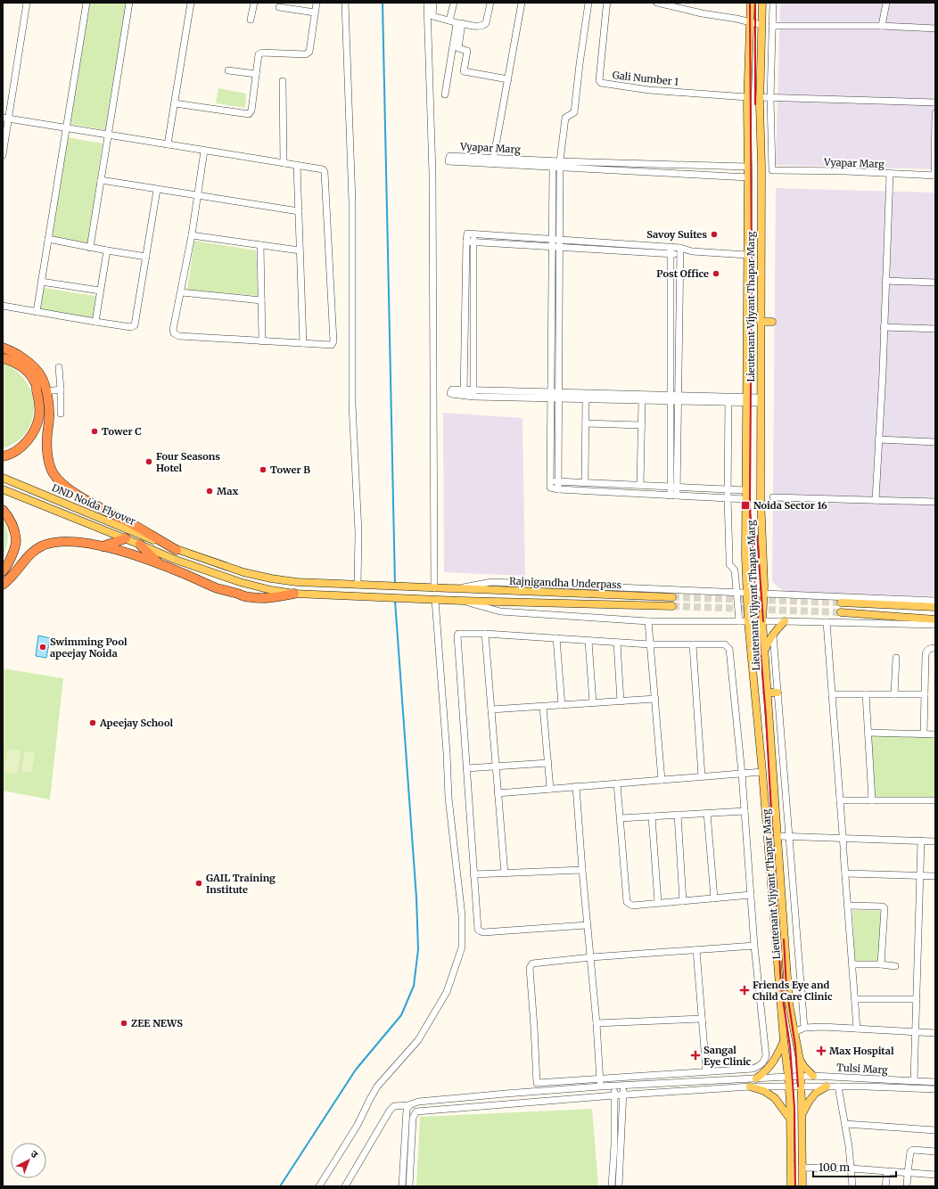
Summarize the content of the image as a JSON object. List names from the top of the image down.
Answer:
{
  "streets": {
    "main road": ["Lieutenant Vijyant Thapar Marg", "DND Noida Flyover", "Rajnigandha Underpass"],
    "street": ["Gali Number 1", "Vyapar Marg", "Tulsi Marg"]
  },
  "crossings": [
    ["Gali Number 1", "Lieutenant Vijyant Thapar Marg"],
    ["Vyapar Marg", "Lieutenant Vijyant Thapar Marg"],
    ["Lieutenant Vijyant Thapar Marg", "Tulsi Marg"],
    ["DND Noida Flyover", "Rajnigandha Underpass"]
  ],
  "places": {
    "other": [
      "Savoy Suites",
      "Post Office",
      "Tower C",
      "Four Seasons Hotel",
      "Tower B",
      "Max",
      "Swimming Pool apeejay Noida",
      "Apeejay School",
      "GAIL Training Institute",
      "ZEE NEWS"
    ],
    "transit": ["Noida Sector 16"],
    "health": ["Friends Eye and Child Care Clinic", "Max Hospital", "Sangal Eye Clinic"]
  },
  "scale_bar": "100 m",
  "north": "top right"
}
